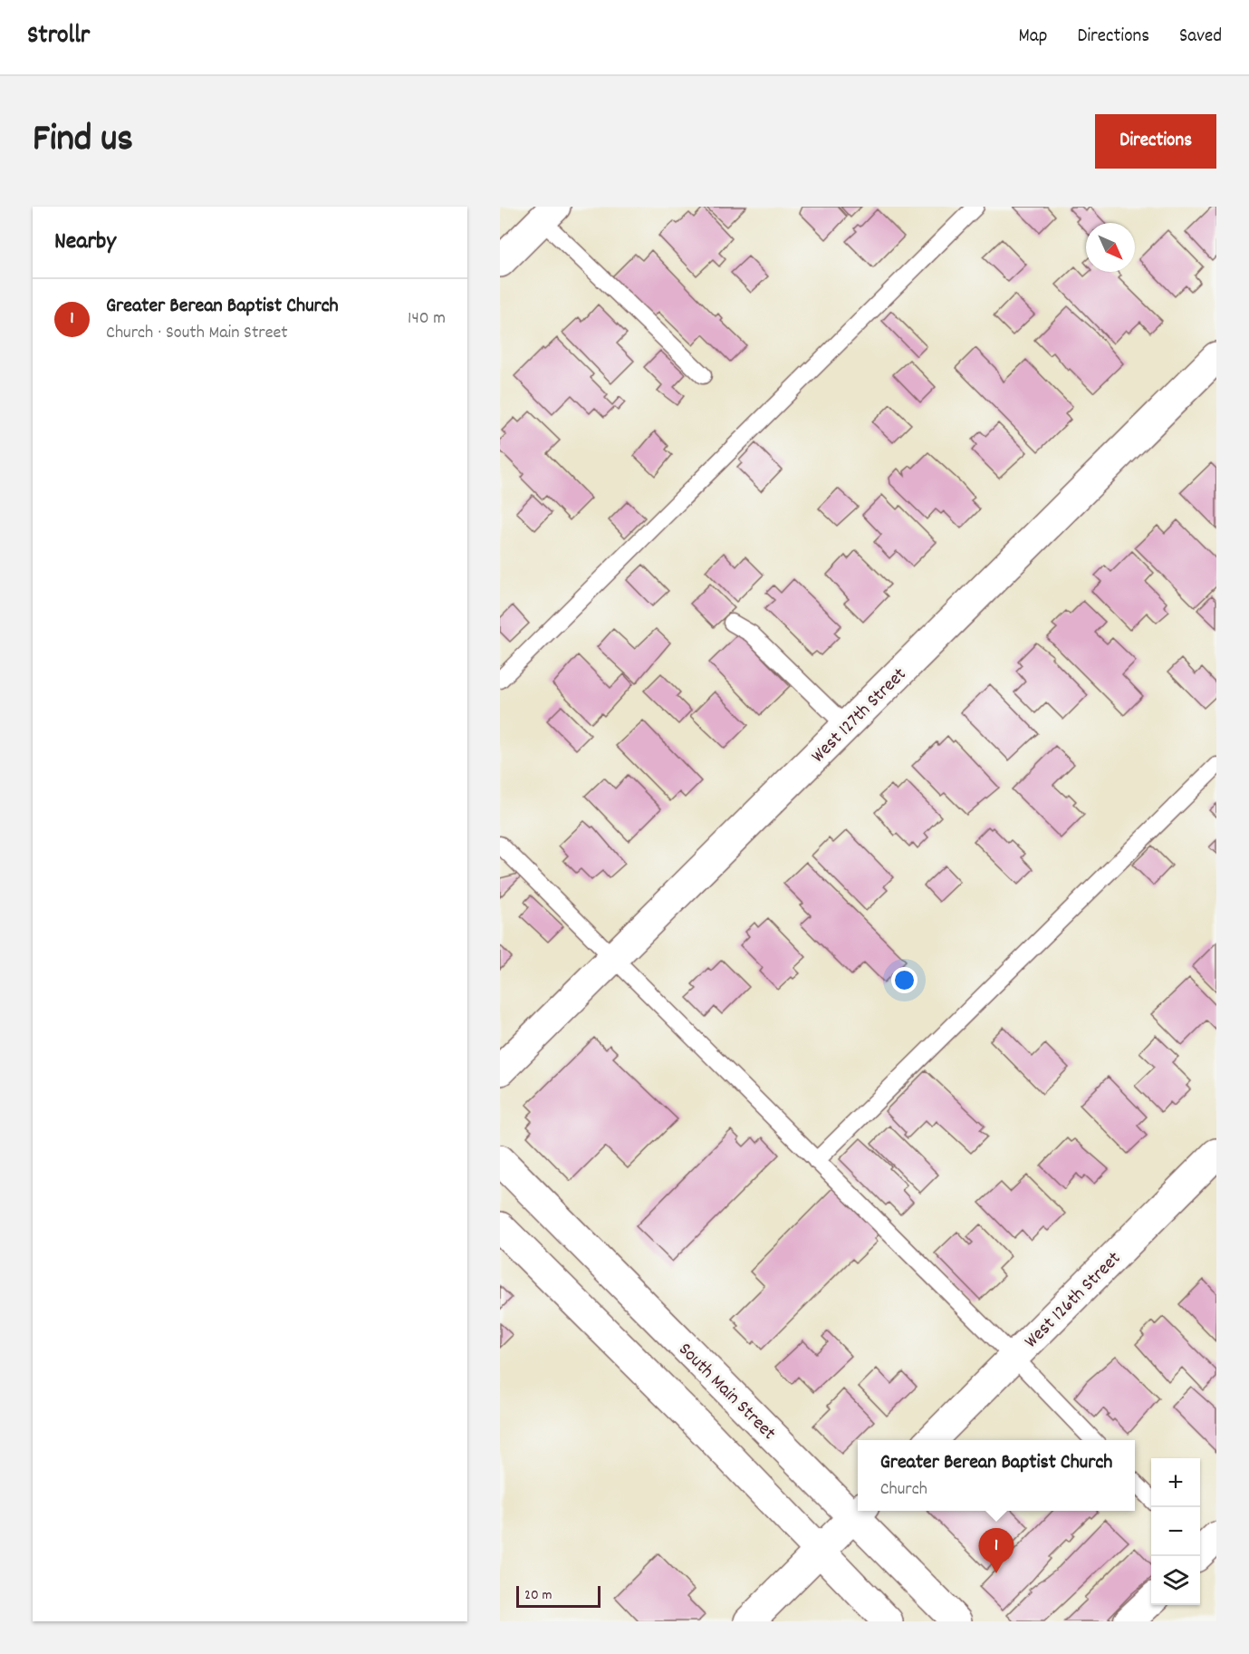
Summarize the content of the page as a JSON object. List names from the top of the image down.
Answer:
{
  "streets": {
    "street": ["West 127th Street", "West 126th Street", "South Main Street"]
  },
  "scale_bar": "20 m",
  "north": "bottom right",
  "page": {
    "header": "Strollr",
    "nav": ["Map", "Directions", "Saved"],
    "title": "Find us",
    "buttons": "Directions",
    "heading": "Nearby",
    "list": [
      {
        "mark": "1",
        "name": "Greater Berean Baptist Church",
        "note": "Church · South Main Street",
        "value": "140 m"
      }
    ],
    "popup": ["Greater Berean Baptist Church", "Church"],
    "map_buttons": ["+", "−"],
    "pins": "1",
    "scale": "20 m"
  }
}
